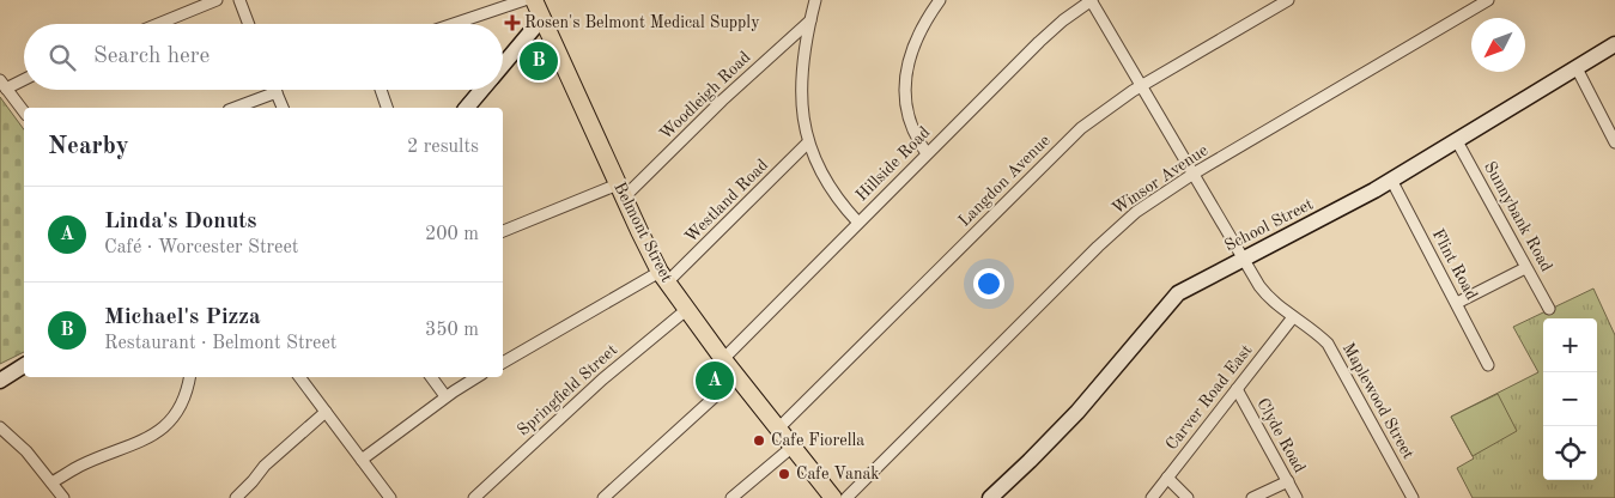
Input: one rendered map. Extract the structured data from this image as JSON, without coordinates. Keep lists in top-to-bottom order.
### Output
{
  "streets": {
    "main road": ["Belmont Street"],
    "street": [
      "Woodleigh Road",
      "Hillside Road",
      "Winsor Avenue",
      "Langdon Avenue",
      "Westland Road",
      "Sunnybank Road",
      "School Street",
      "Flint Road",
      "Springfield Street",
      "Carver Road East",
      "Maplewood Street",
      "Clyde Road"
    ]
  },
  "crossings": [
    ["Woodleigh Road", "Belmont Street"],
    ["Hillside Road", "Belmont Street"],
    ["Hillside Road", "Maplewood Street"],
    ["Winsor Avenue", "Maplewood Street"],
    ["Langdon Avenue", "Belmont Street"],
    ["Langdon Avenue", "Maplewood Street"],
    ["Westland Road", "Belmont Street"],
    ["Sunnybank Road", "School Street"],
    ["School Street", "Flint Road"],
    ["School Street", "Maplewood Street"],
    ["Belmont Street", "Springfield Street"],
    ["Carver Road East", "Maplewood Street"],
    ["Carver Road East", "Clyde Road"]
  ],
  "places": {
    "health": ["Rosen's Belmont Medical Supply"],
    "other": ["Cafe Fiorella", "Cafe Vanak"]
  },
  "north": "bottom left",
  "page": {
    "search": "Search here",
    "pins": ["B", "A"],
    "heading": ["Nearby", "2 results"],
    "list": [
      {
        "mark": "A",
        "name": "Linda's Donuts",
        "note": "Café · Worcester Street",
        "value": "200 m"
      },
      {
        "mark": "B",
        "name": "Michael's Pizza",
        "note": "Restaurant · Belmont Street",
        "value": "350 m"
      }
    ],
    "map_buttons": ["+", "−"]
  }
}
